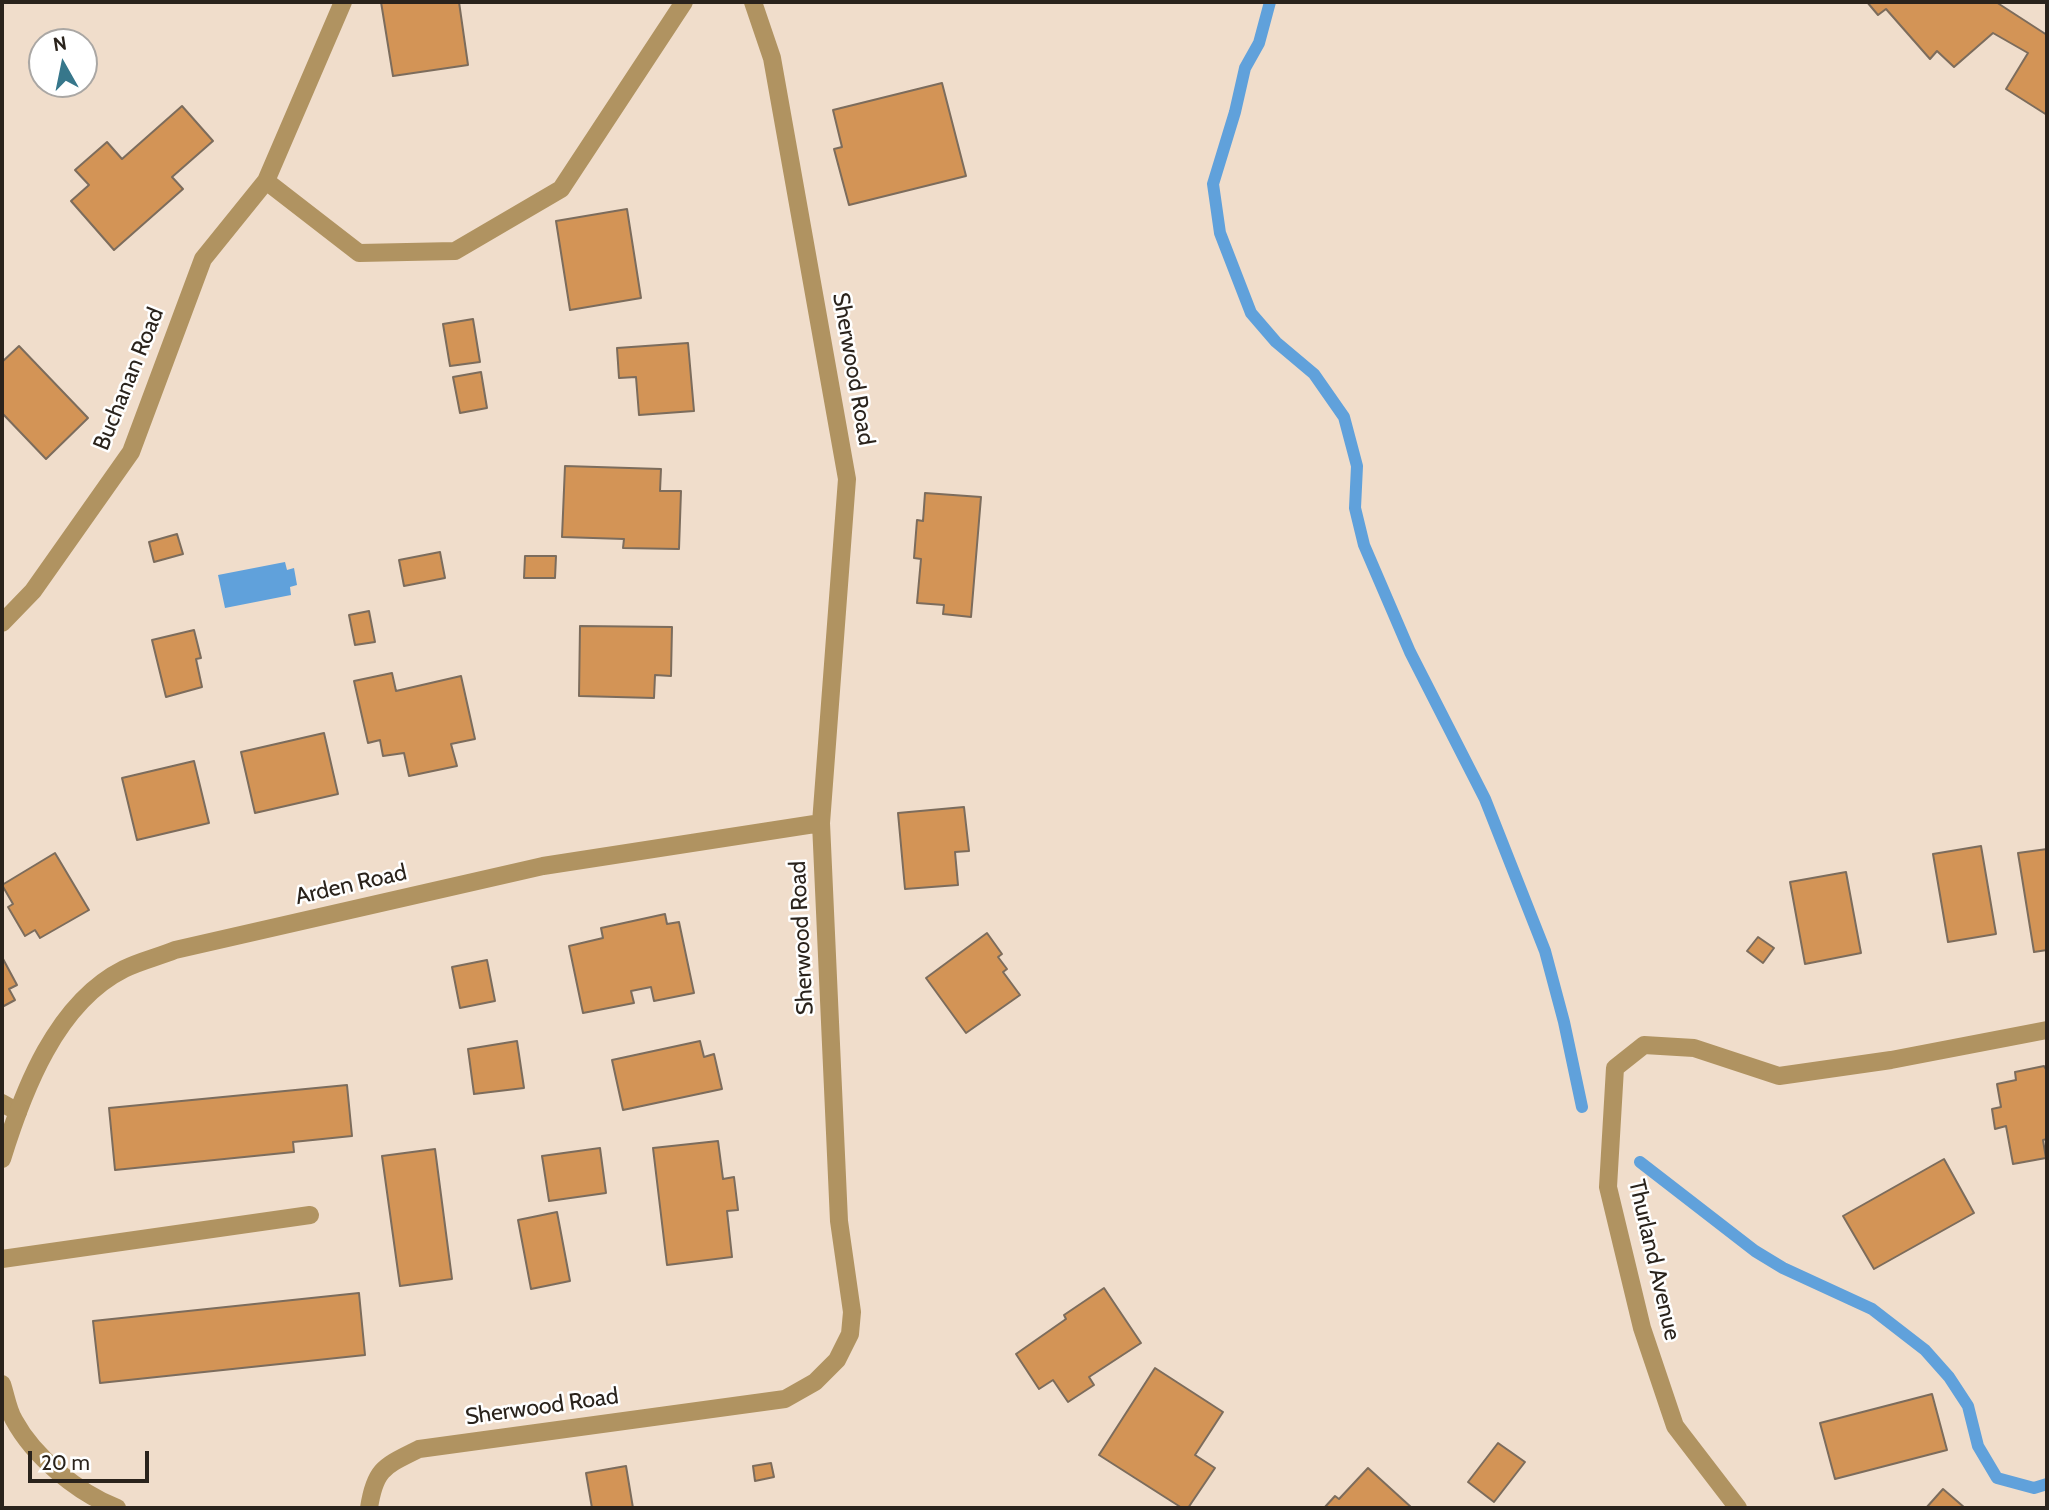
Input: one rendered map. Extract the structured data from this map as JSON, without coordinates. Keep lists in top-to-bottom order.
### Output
{
  "streets": {
    "street": [
      "Sherwood Road",
      "Buchanan Road",
      "Arden Road",
      "Thurland Avenue"
    ]
  },
  "crossings": [
    ["Sherwood Road", "Arden Road"]
  ],
  "scale_bar": "20 m",
  "north": "top"
}
